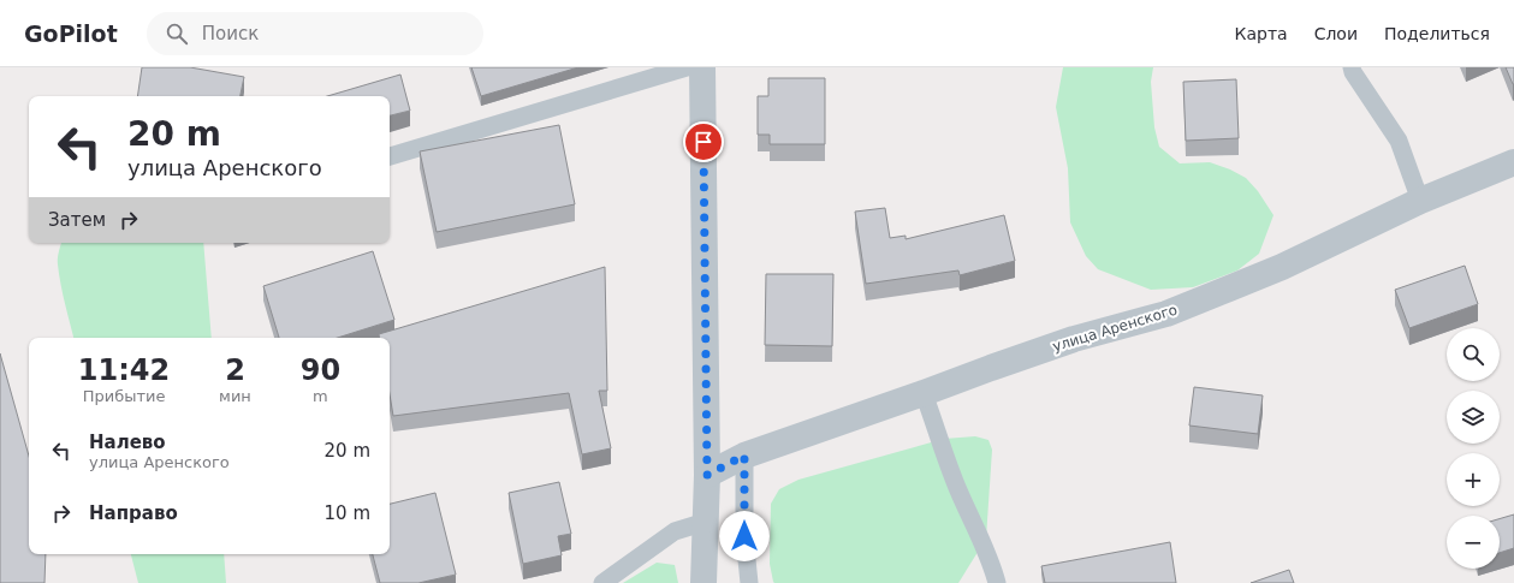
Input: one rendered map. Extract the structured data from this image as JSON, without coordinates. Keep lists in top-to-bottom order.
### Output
{
  "streets": {
    "street": ["улица Аренского"]
  },
  "page": {
    "header": "GoPilot",
    "search": "Поиск",
    "nav": ["Карта", "Слои", "Поделиться"],
    "turn": ["20 m", "улица Аренского"],
    "then": "Затем",
    "map_buttons": ["+", "−"],
    "eta": [
      "11:42",
      "Прибытие",
      "2",
      "мин",
      "90",
      "m"
    ],
    "list": [
      {
        "name": "Налево",
        "note": "улица Аренского",
        "value": "20 m"
      },
      {
        "name": "Направо",
        "value": "10 m"
      }
    ]
  }
}
